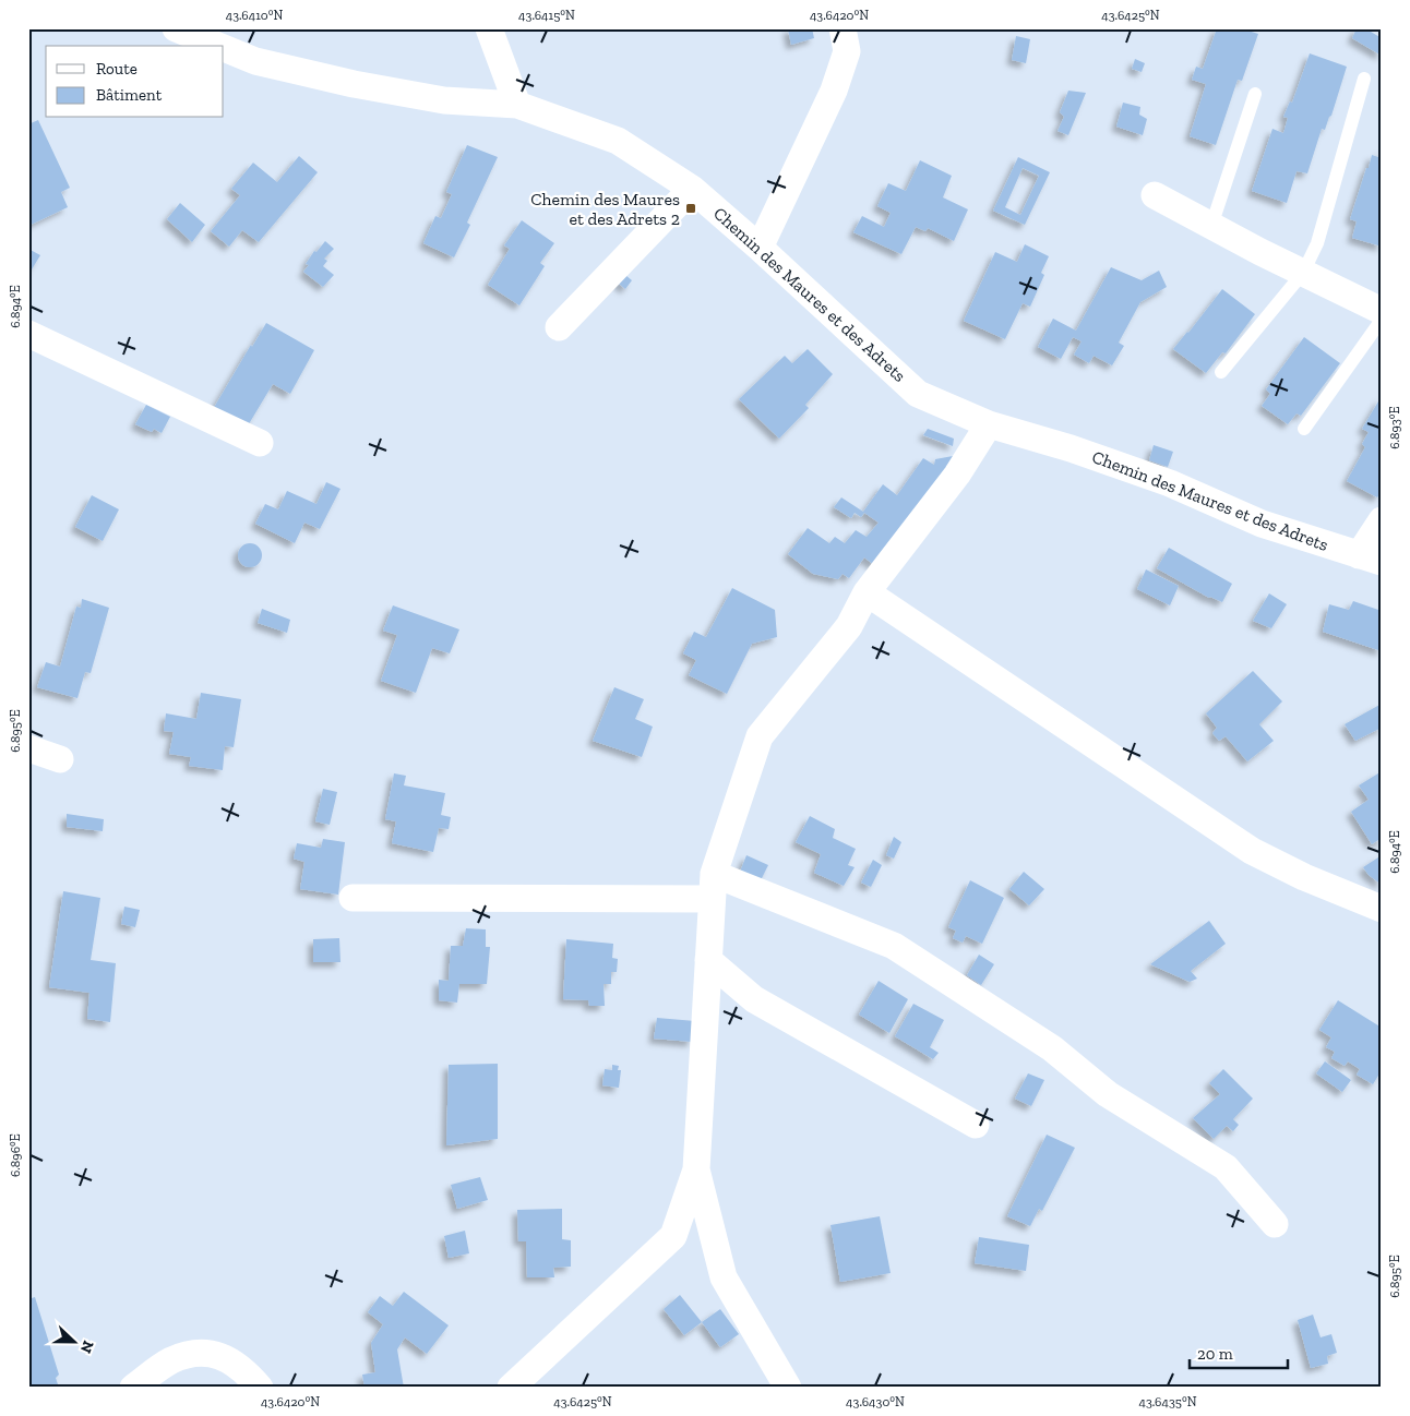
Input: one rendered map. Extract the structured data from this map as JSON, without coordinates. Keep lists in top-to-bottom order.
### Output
{
  "streets": {
    "street": ["Chemin des Maures et des Adrets"]
  },
  "places": {
    "transit": ["Chemin des Maures et des Adrets 2"]
  },
  "legend": ["Route", "Bâtiment"],
  "scale_bar": "20 m",
  "north": "right",
  "coordinates": [
    "43.6410°N",
    "43.6415°N",
    "43.6420°N",
    "43.6425°N",
    "6.894°E",
    "6.893°E",
    "6.895°E",
    "6.896°E",
    "43.6430°N",
    "43.6435°N"
  ]
}
